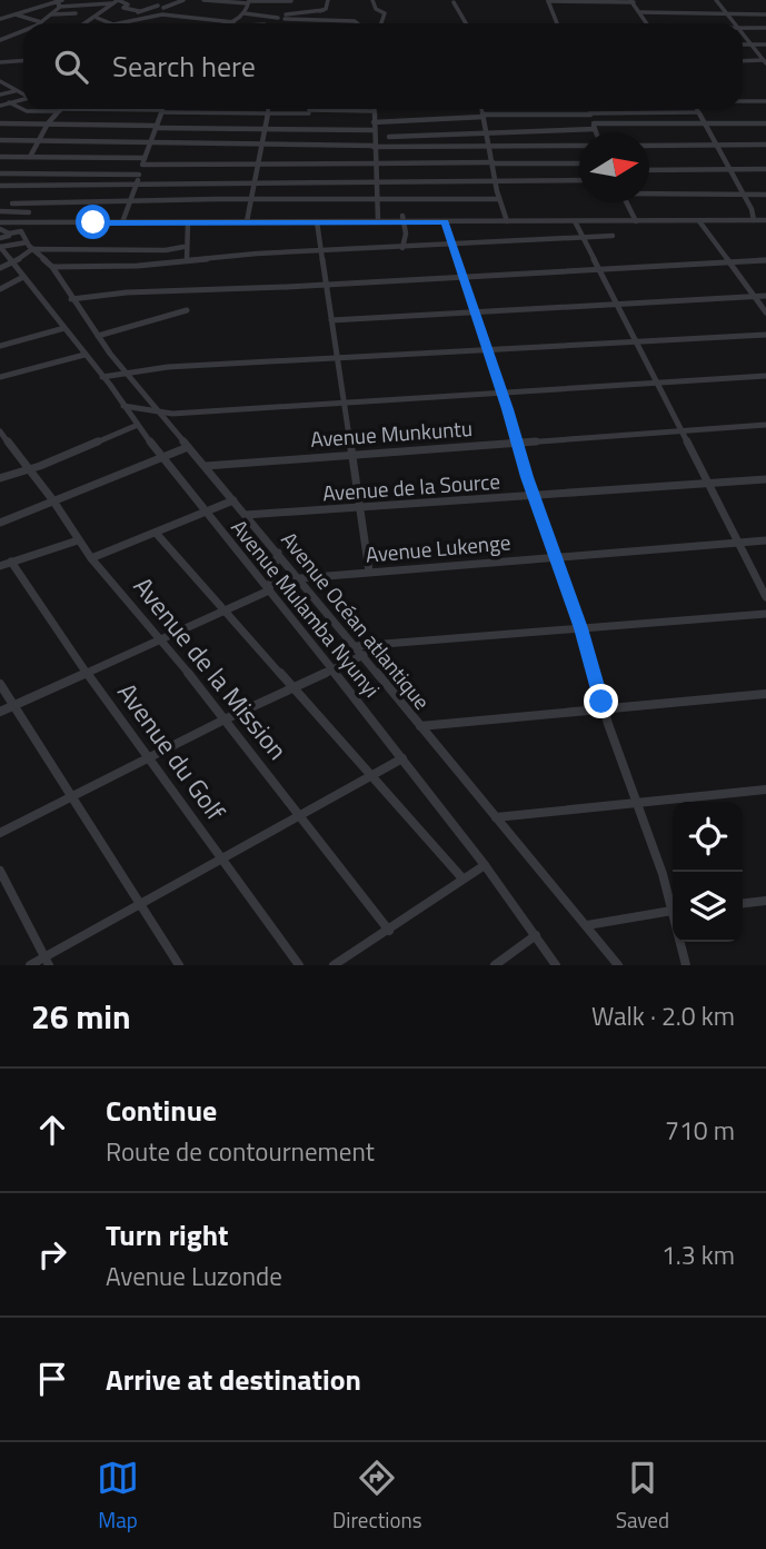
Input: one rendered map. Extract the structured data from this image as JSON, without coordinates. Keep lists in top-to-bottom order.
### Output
{
  "streets": {
    "street": [
      "Avenue Munkuntu",
      "Avenue de la Source",
      "Avenue Lukenge",
      "Avenue Mulamba Nyunyi",
      "Avenue Océan atlantique",
      "Avenue de la Mission",
      "Avenue du Golf"
    ]
  },
  "crossings": [
    ["Avenue Munkuntu", "Avenue Océan atlantique"],
    ["Avenue de la Source", "Avenue Océan atlantique"],
    ["Avenue Lukenge", "Avenue Océan atlantique"]
  ],
  "north": "right",
  "page": {
    "search": "Search here",
    "heading": ["26 min", "Walk · 2.0 km"],
    "list": [
      ["Continue", "Route de contournement", "710 m"],
      ["Turn right", "Avenue Luzonde", "1.3 km"],
      "Arrive at destination"
    ],
    "nav": ["Map", "Directions", "Saved"]
  }
}
